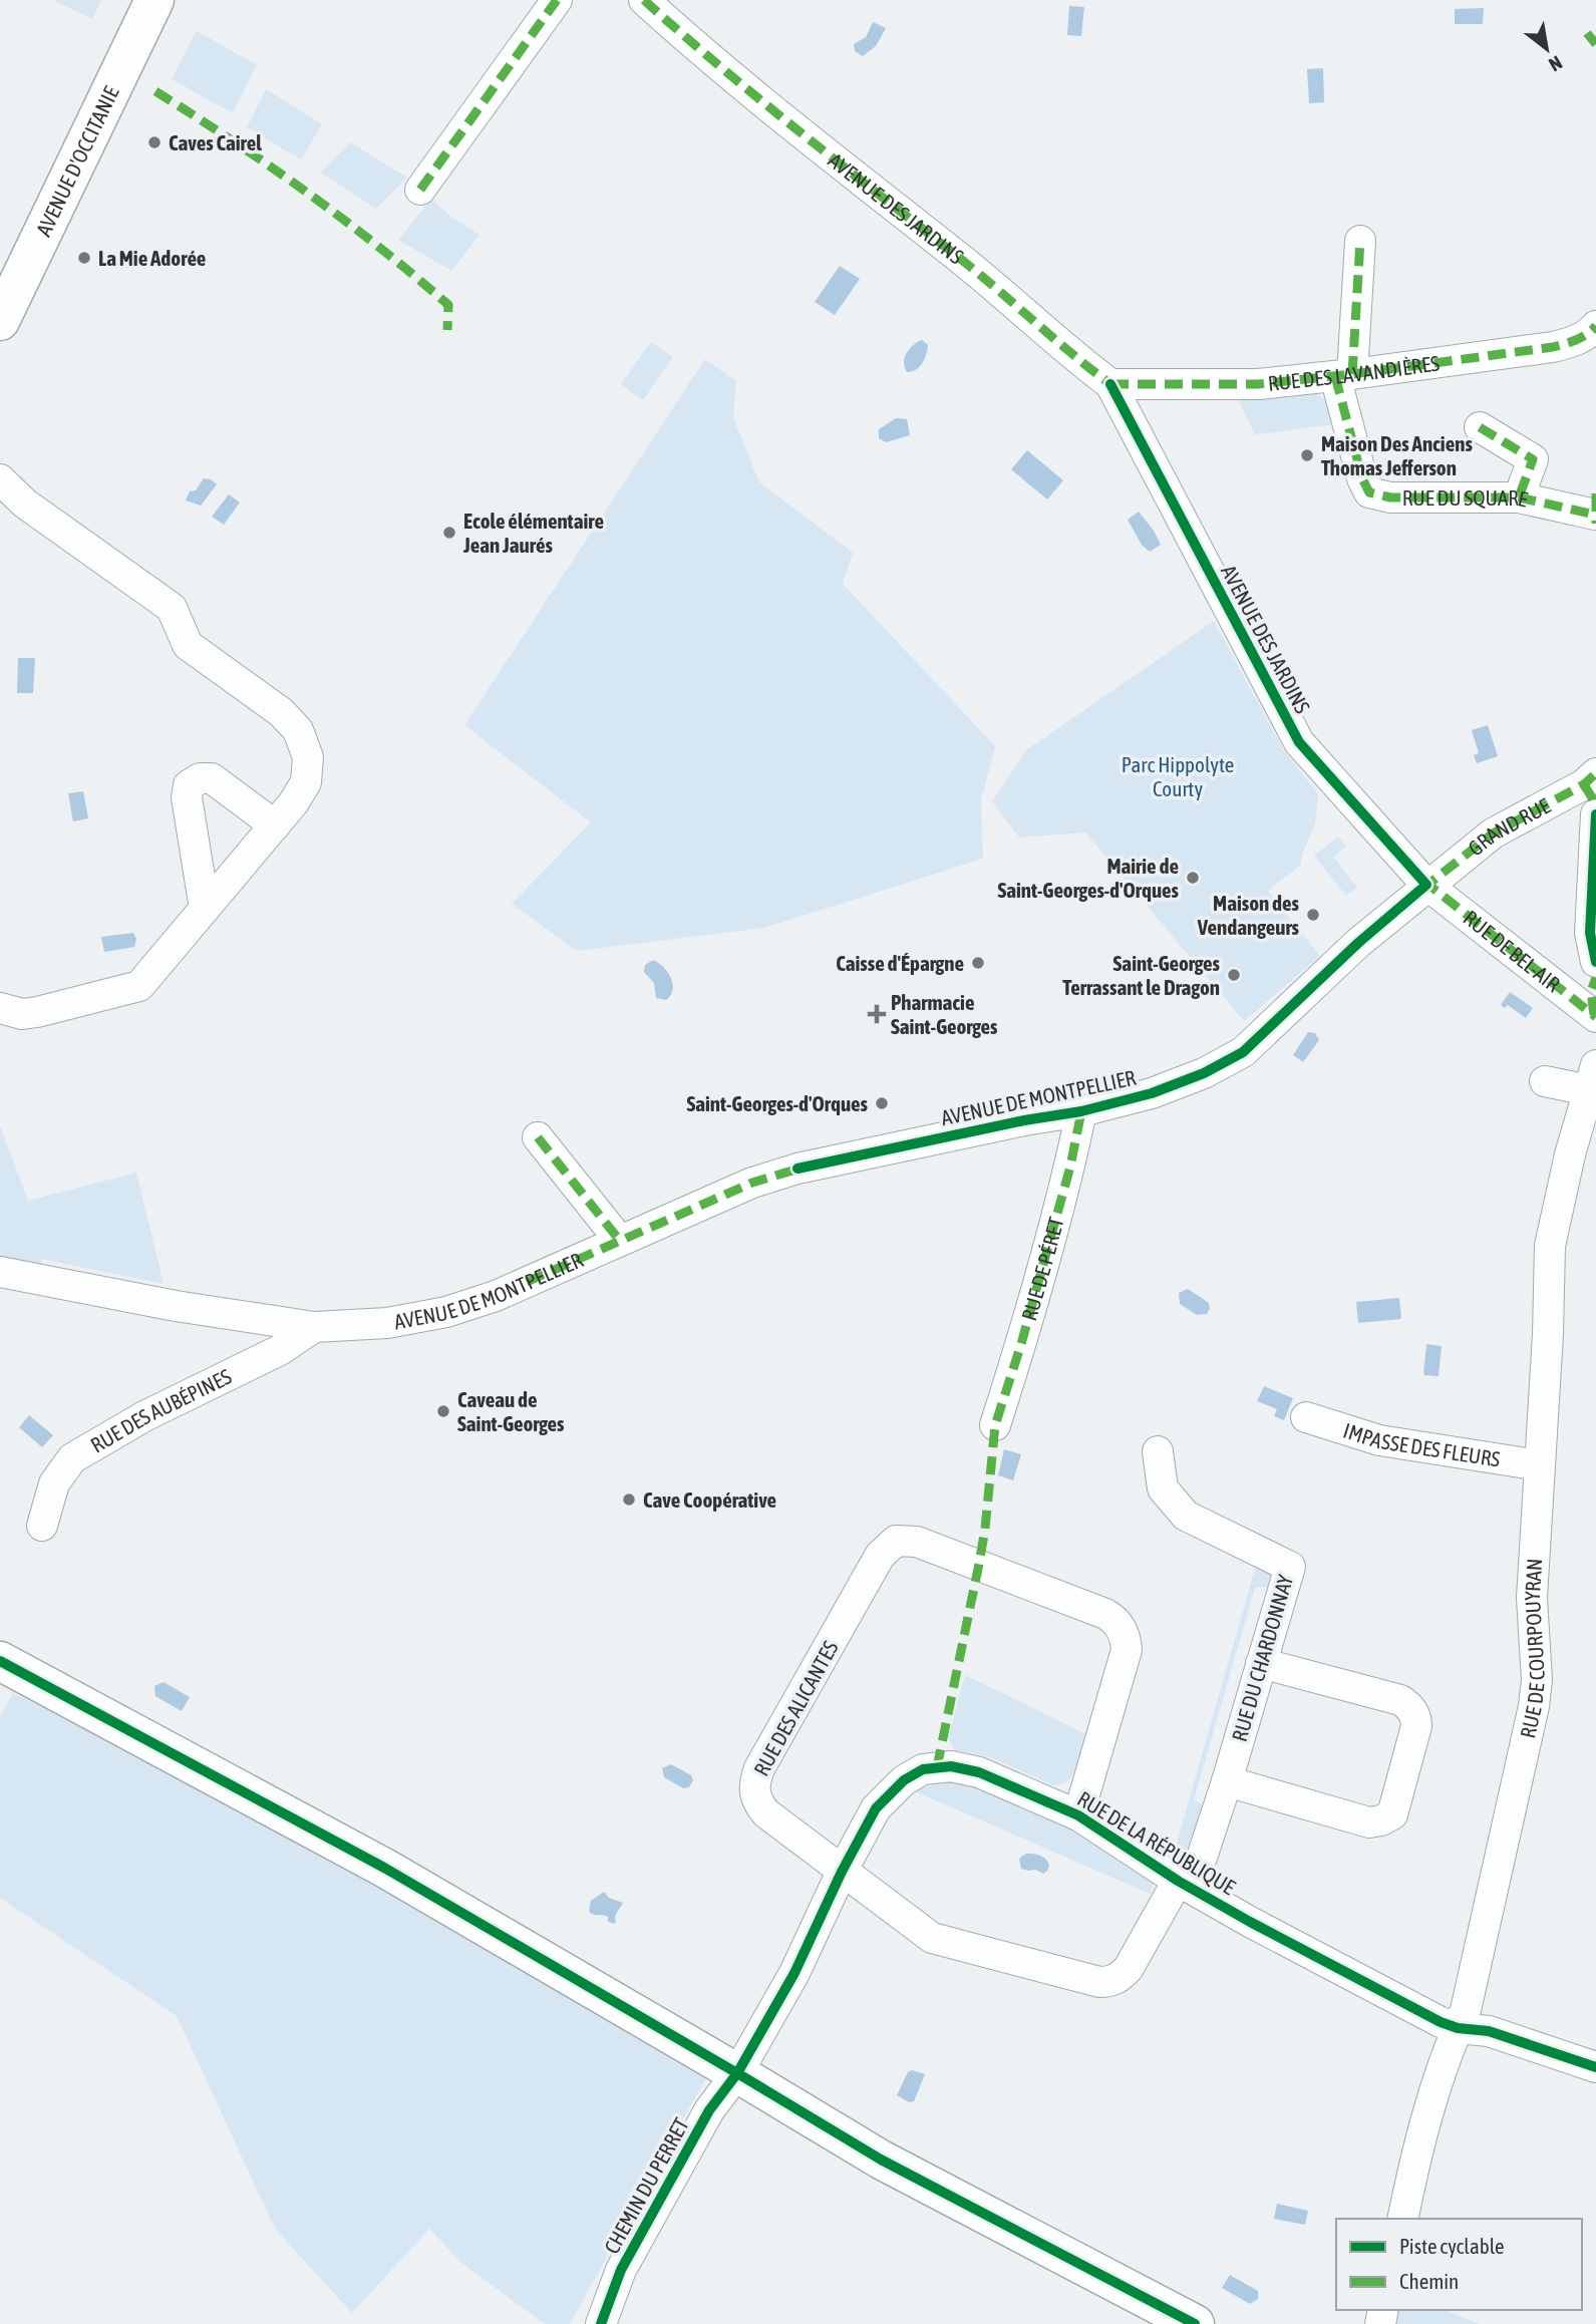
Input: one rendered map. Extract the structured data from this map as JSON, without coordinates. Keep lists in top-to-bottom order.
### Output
{
  "streets": {
    "street": [
      "AVENUE D'OCCITANIE",
      "AVENUE DES JARDINS",
      "RUE DES LAVANDIÈRES",
      "RUE DU SQUARE",
      "GRAND RUE",
      "RUE DE BEL-AIR",
      "AVENUE DE MONTPELLIER",
      "RUE DE PÉRET",
      "RUE DES AUBÉPINES",
      "IMPASSE DES FLEURS",
      "RUE DE COURPOUYRAN",
      "RUE DU CHARDONNAY",
      "RUE DES ALICANTES",
      "RUE DE LA RÉPUBLIQUE",
      "CHEMIN DU PERRET"
    ]
  },
  "crossings": [
    ["AVENUE DES JARDINS", "RUE DES LAVANDIÈRES"],
    ["AVENUE DES JARDINS", "GRAND RUE"],
    ["AVENUE DES JARDINS", "RUE DE BEL-AIR"],
    ["AVENUE DES JARDINS", "AVENUE DE MONTPELLIER"],
    ["RUE DES LAVANDIÈRES", "RUE DU SQUARE"],
    ["GRAND RUE", "RUE DE BEL-AIR"],
    ["GRAND RUE", "AVENUE DE MONTPELLIER"],
    ["RUE DE BEL-AIR", "AVENUE DE MONTPELLIER"],
    ["AVENUE DE MONTPELLIER", "RUE DE PÉRET"],
    ["AVENUE DE MONTPELLIER", "RUE DES AUBÉPINES"],
    ["IMPASSE DES FLEURS", "RUE DE COURPOUYRAN"],
    ["RUE DE COURPOUYRAN", "RUE DE LA RÉPUBLIQUE"],
    ["RUE DU CHARDONNAY", "RUE DES ALICANTES"],
    ["RUE DU CHARDONNAY", "RUE DE LA RÉPUBLIQUE"],
    ["RUE DES ALICANTES", "RUE DE LA RÉPUBLIQUE"],
    ["RUE DE LA RÉPUBLIQUE", "CHEMIN DU PERRET"]
  ],
  "parks": ["Parc Hippolyte Courty"],
  "places": {
    "other": [
      "Caves Cairel",
      "La Mie Adorée",
      "Maison Des Anciens Thomas Jefferson",
      "Ecole élémentaire Jean Jaurés",
      "Mairie de Saint-Georges-d'Orques",
      "Maison des Vendangeurs",
      "Caisse d'Épargne",
      "Saint-Georges Terrassant le Dragon",
      "Saint-Georges-d'Orques",
      "Caveau de Saint-Georges",
      "Cave Coopérative"
    ],
    "health": ["Pharmacie Saint-Georges"]
  },
  "legend": ["Piste cyclable", "Chemin"],
  "north": "bottom right"
}
